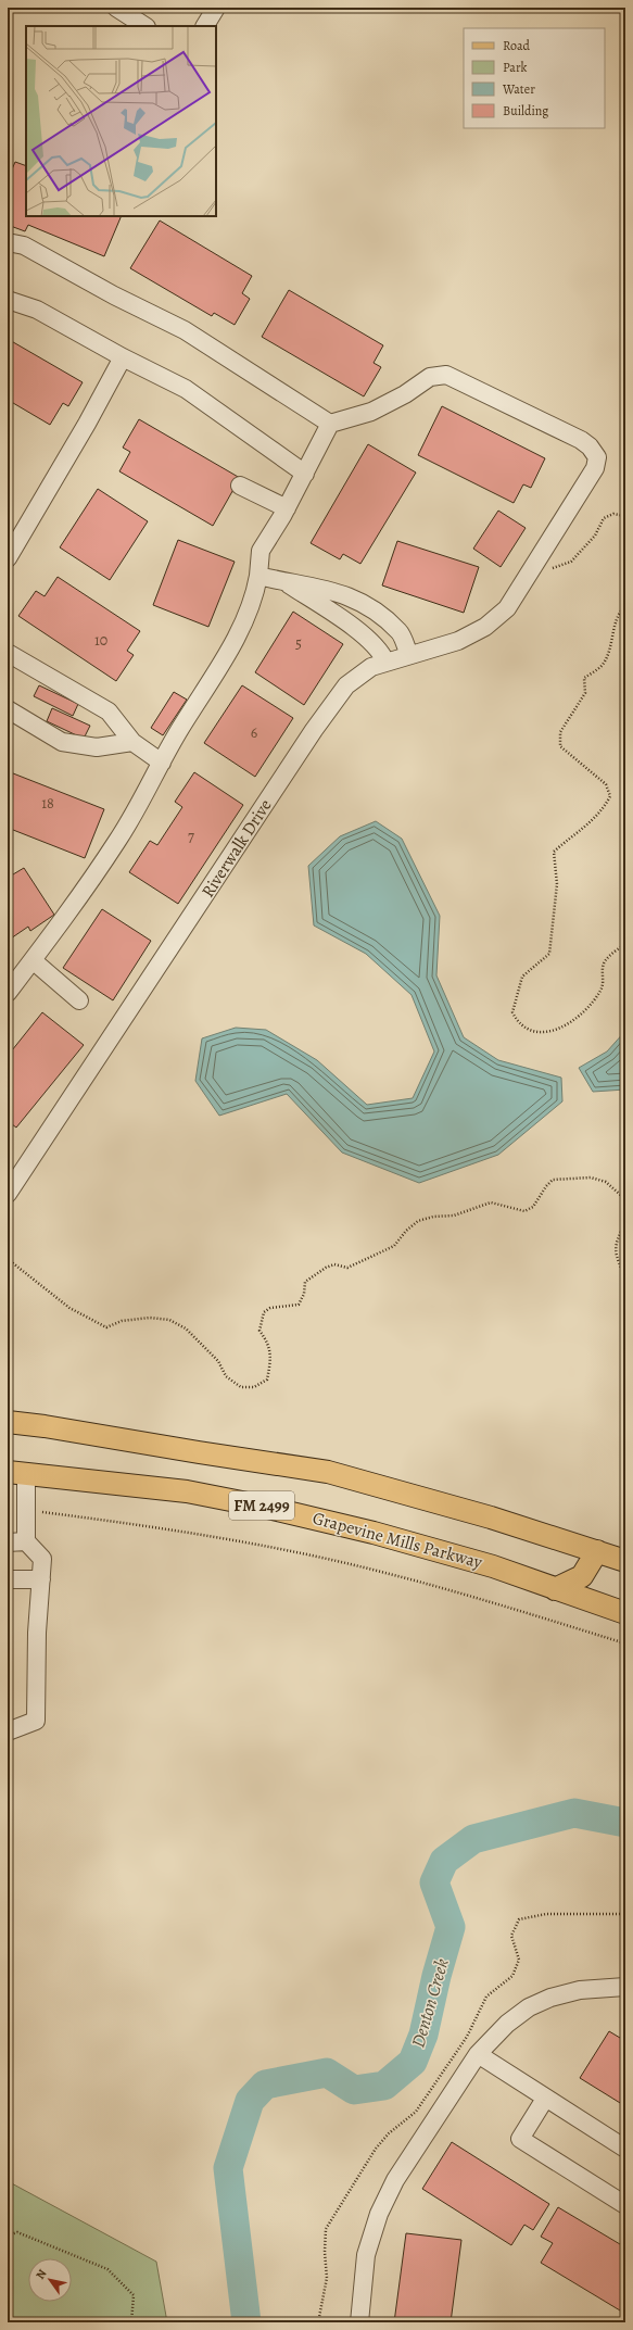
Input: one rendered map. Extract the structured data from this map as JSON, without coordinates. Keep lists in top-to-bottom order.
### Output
{
  "streets": {
    "main road": ["FM 2499", "Grapevine Mills Parkway"],
    "lane": ["Riverwalk Drive"]
  },
  "water": ["Denton Creek"],
  "house_numbers": [
    "10",
    "5",
    "6",
    "18",
    "7"
  ],
  "legend": [
    "Road",
    "Park",
    "Water",
    "Building"
  ],
  "north": "top left"
}
